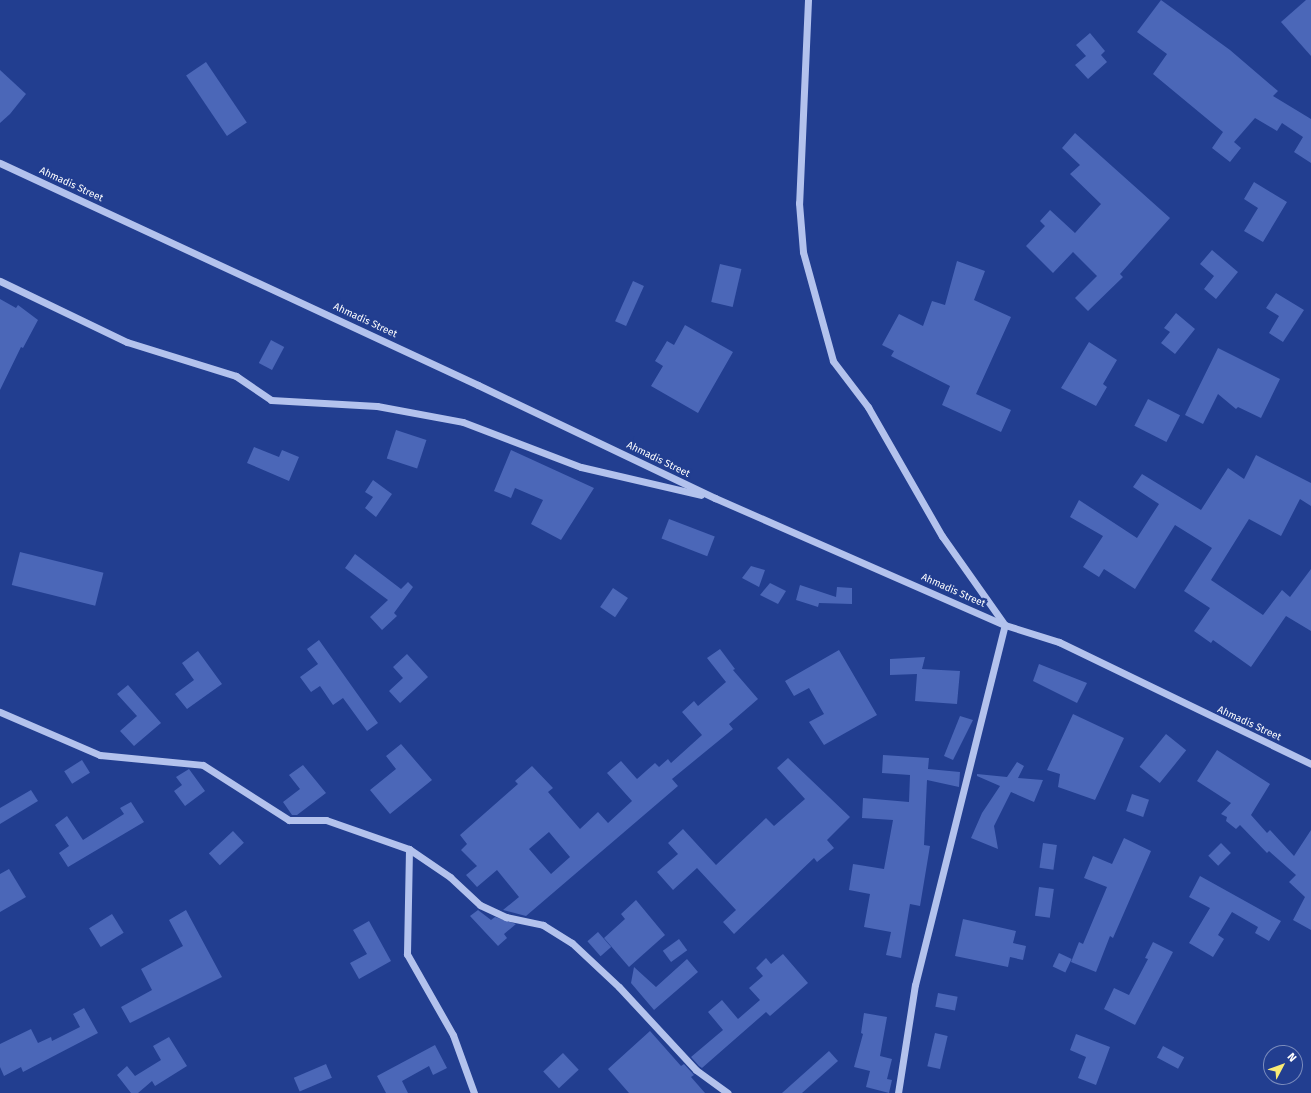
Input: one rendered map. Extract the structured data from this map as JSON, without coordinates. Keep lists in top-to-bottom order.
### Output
{
  "streets": {
    "street": ["Ahmadis Street"]
  },
  "north": "top right"
}
